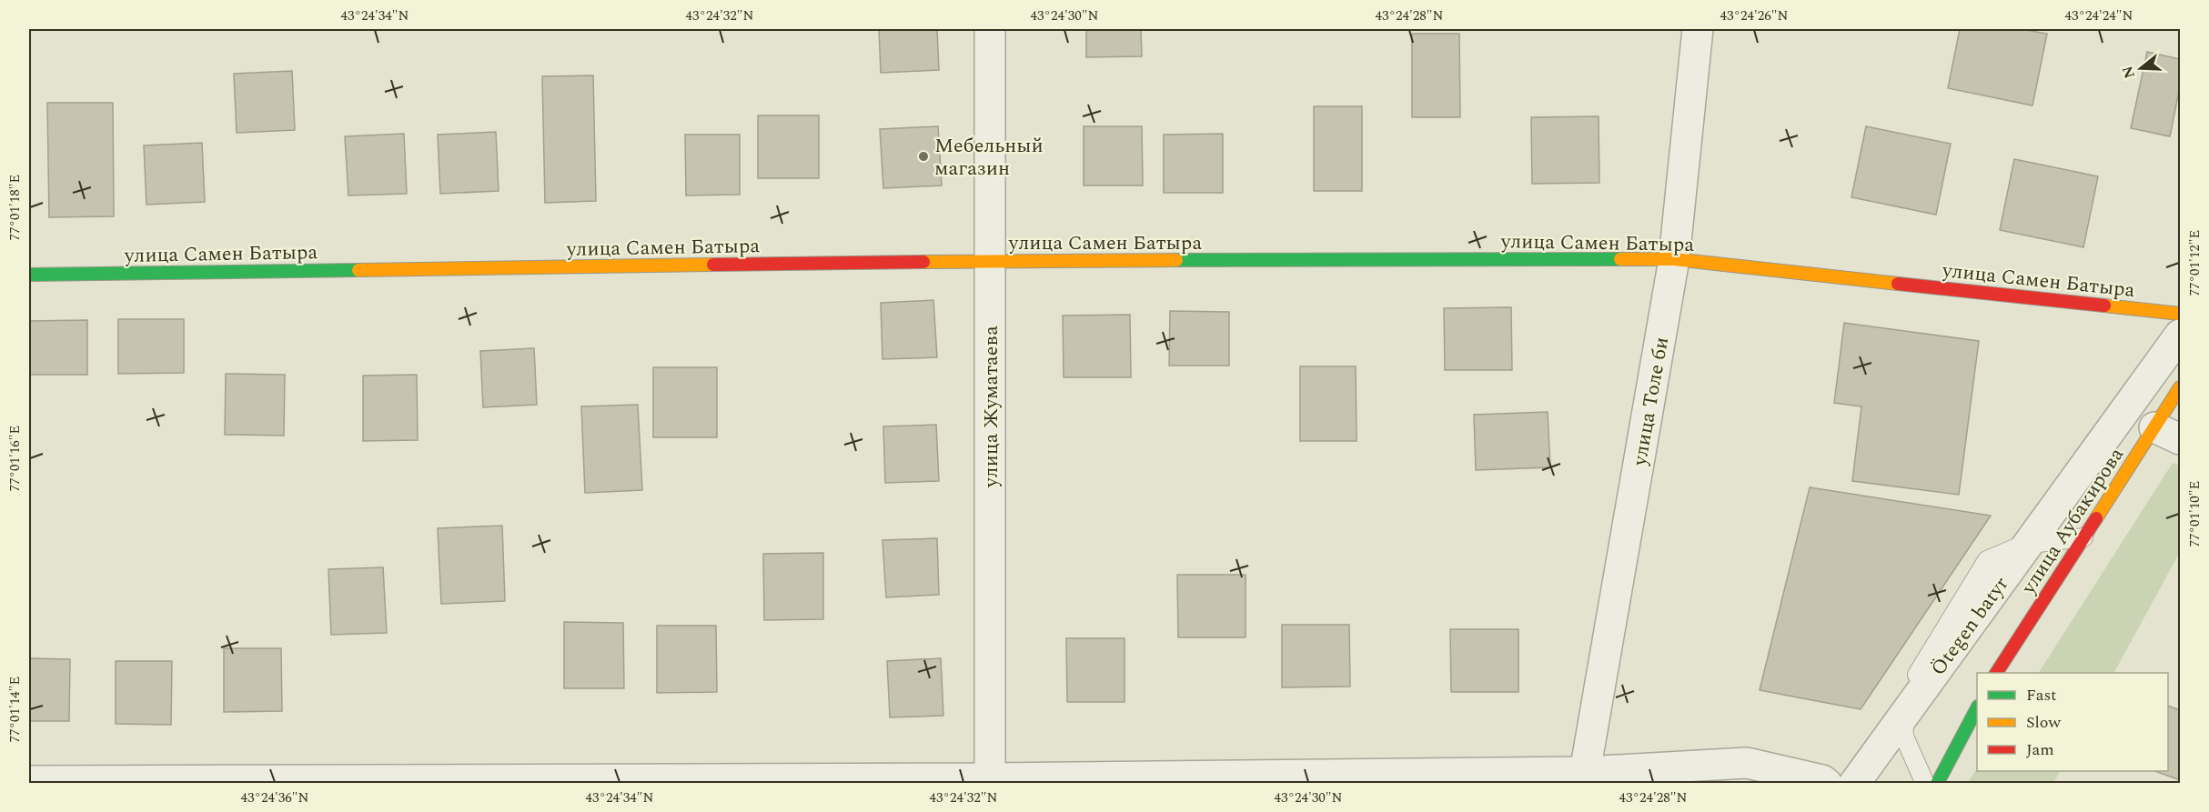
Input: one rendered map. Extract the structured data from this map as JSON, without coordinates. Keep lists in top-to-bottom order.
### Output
{
  "streets": {
    "street": [
      "улица Самен Батыра",
      "улица Толе би",
      "улица Жуматаева",
      "улица Аубакирова",
      "Ötegen batyr"
    ]
  },
  "crossings": [
    ["улица Самен Батыра", "улица Толе би"],
    ["улица Самен Батыра", "улица Жуматаева"]
  ],
  "places": ["Мебельный магазин"],
  "legend": ["Fast", "Slow", "Jam"],
  "north": "left",
  "coordinates": [
    "43°24'34\"N",
    "43°24'32\"N",
    "43°24'30\"N",
    "43°24'28\"N",
    "43°24'26\"N",
    "43°24'24\"N",
    "77°01'18\"E",
    "77°01'12\"E",
    "77°01'16\"E",
    "77°01'10\"E",
    "77°01'14\"E",
    "43°24'36\"N"
  ]
}
